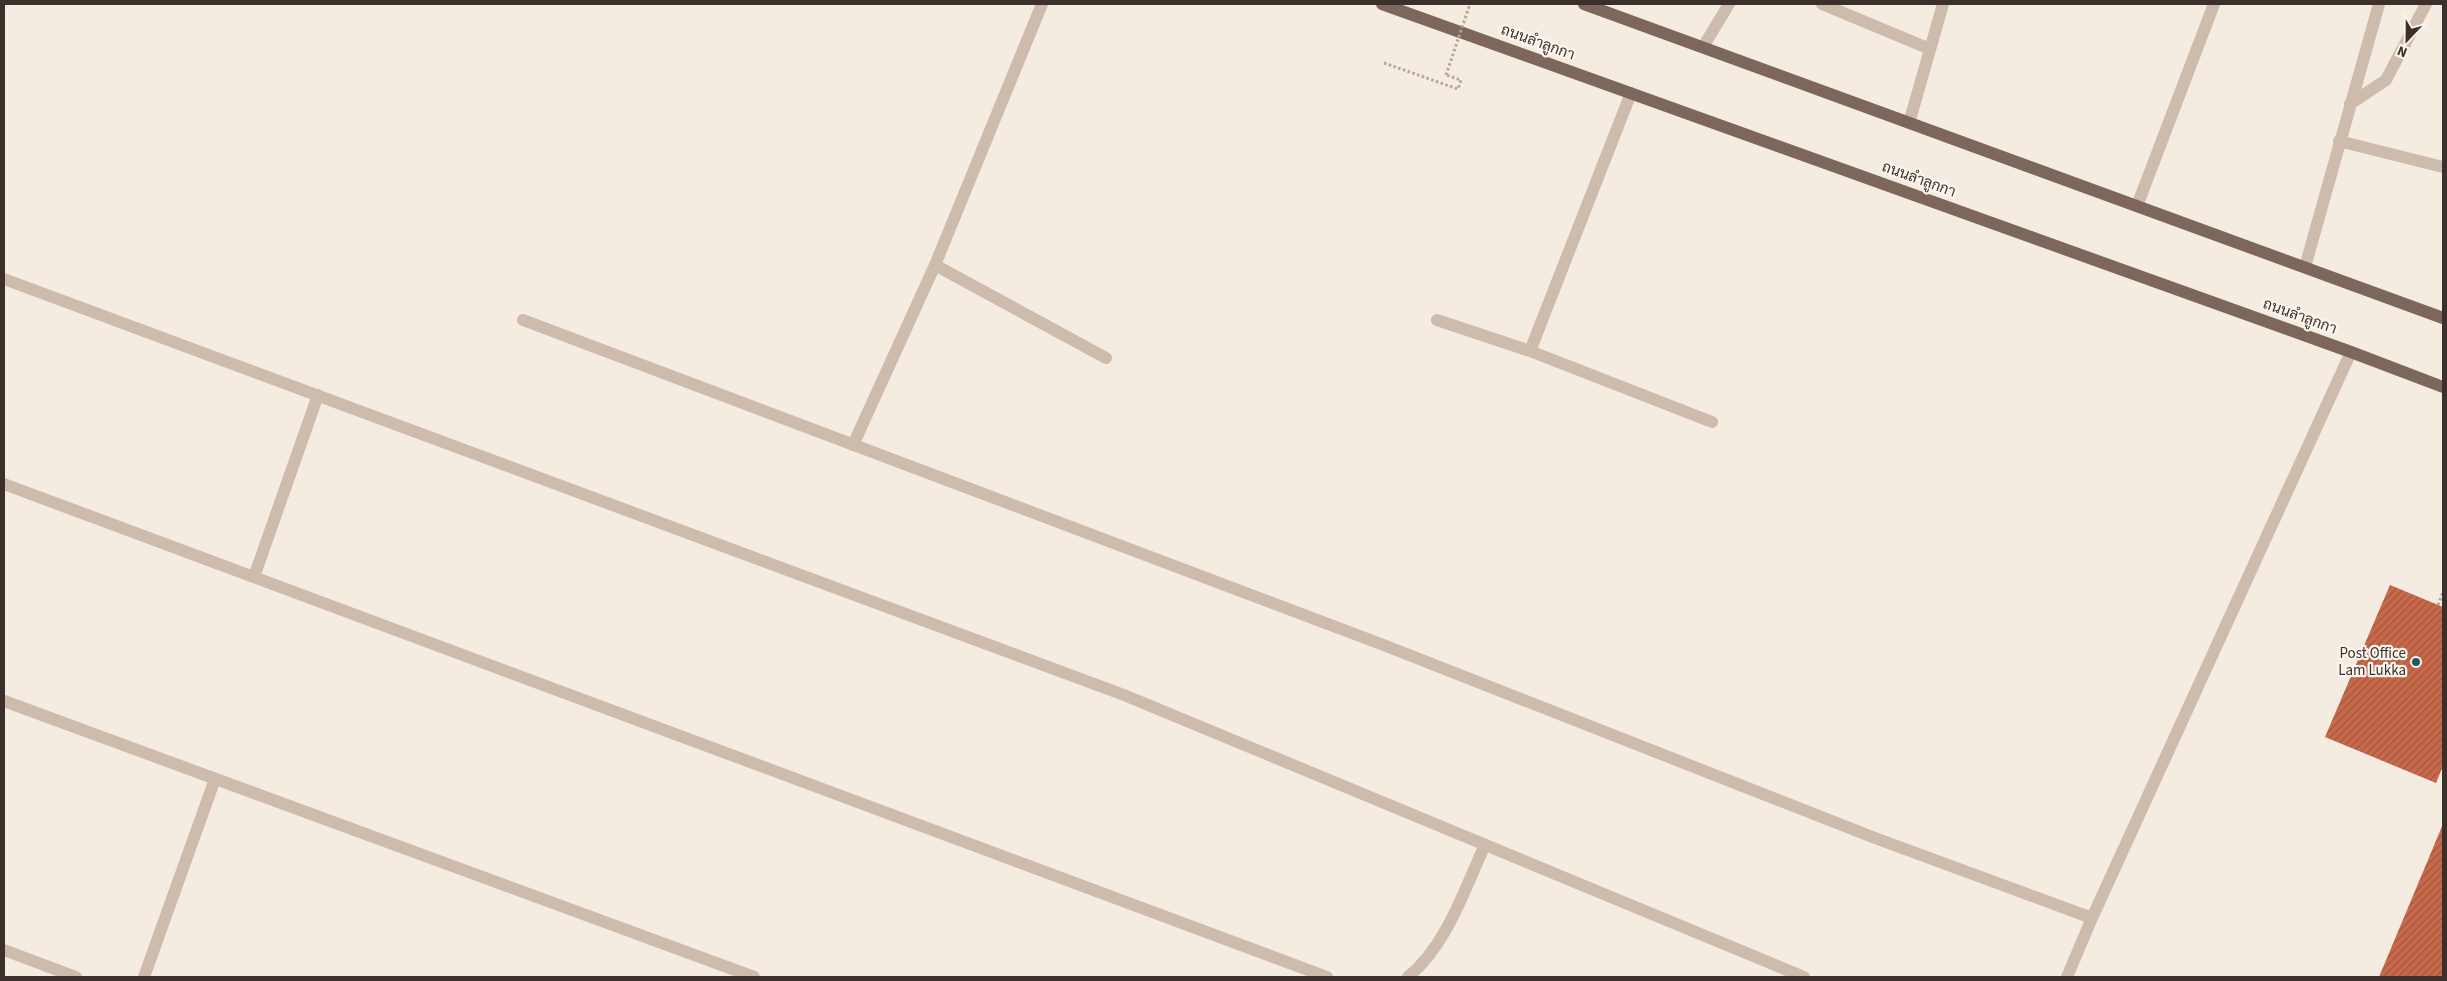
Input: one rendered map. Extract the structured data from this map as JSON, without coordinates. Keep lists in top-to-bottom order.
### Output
{
  "streets": {
    "main road": ["ถนนลำลูกกา"]
  },
  "places": ["Post Office Lam Lukka"],
  "north": "bottom"
}
